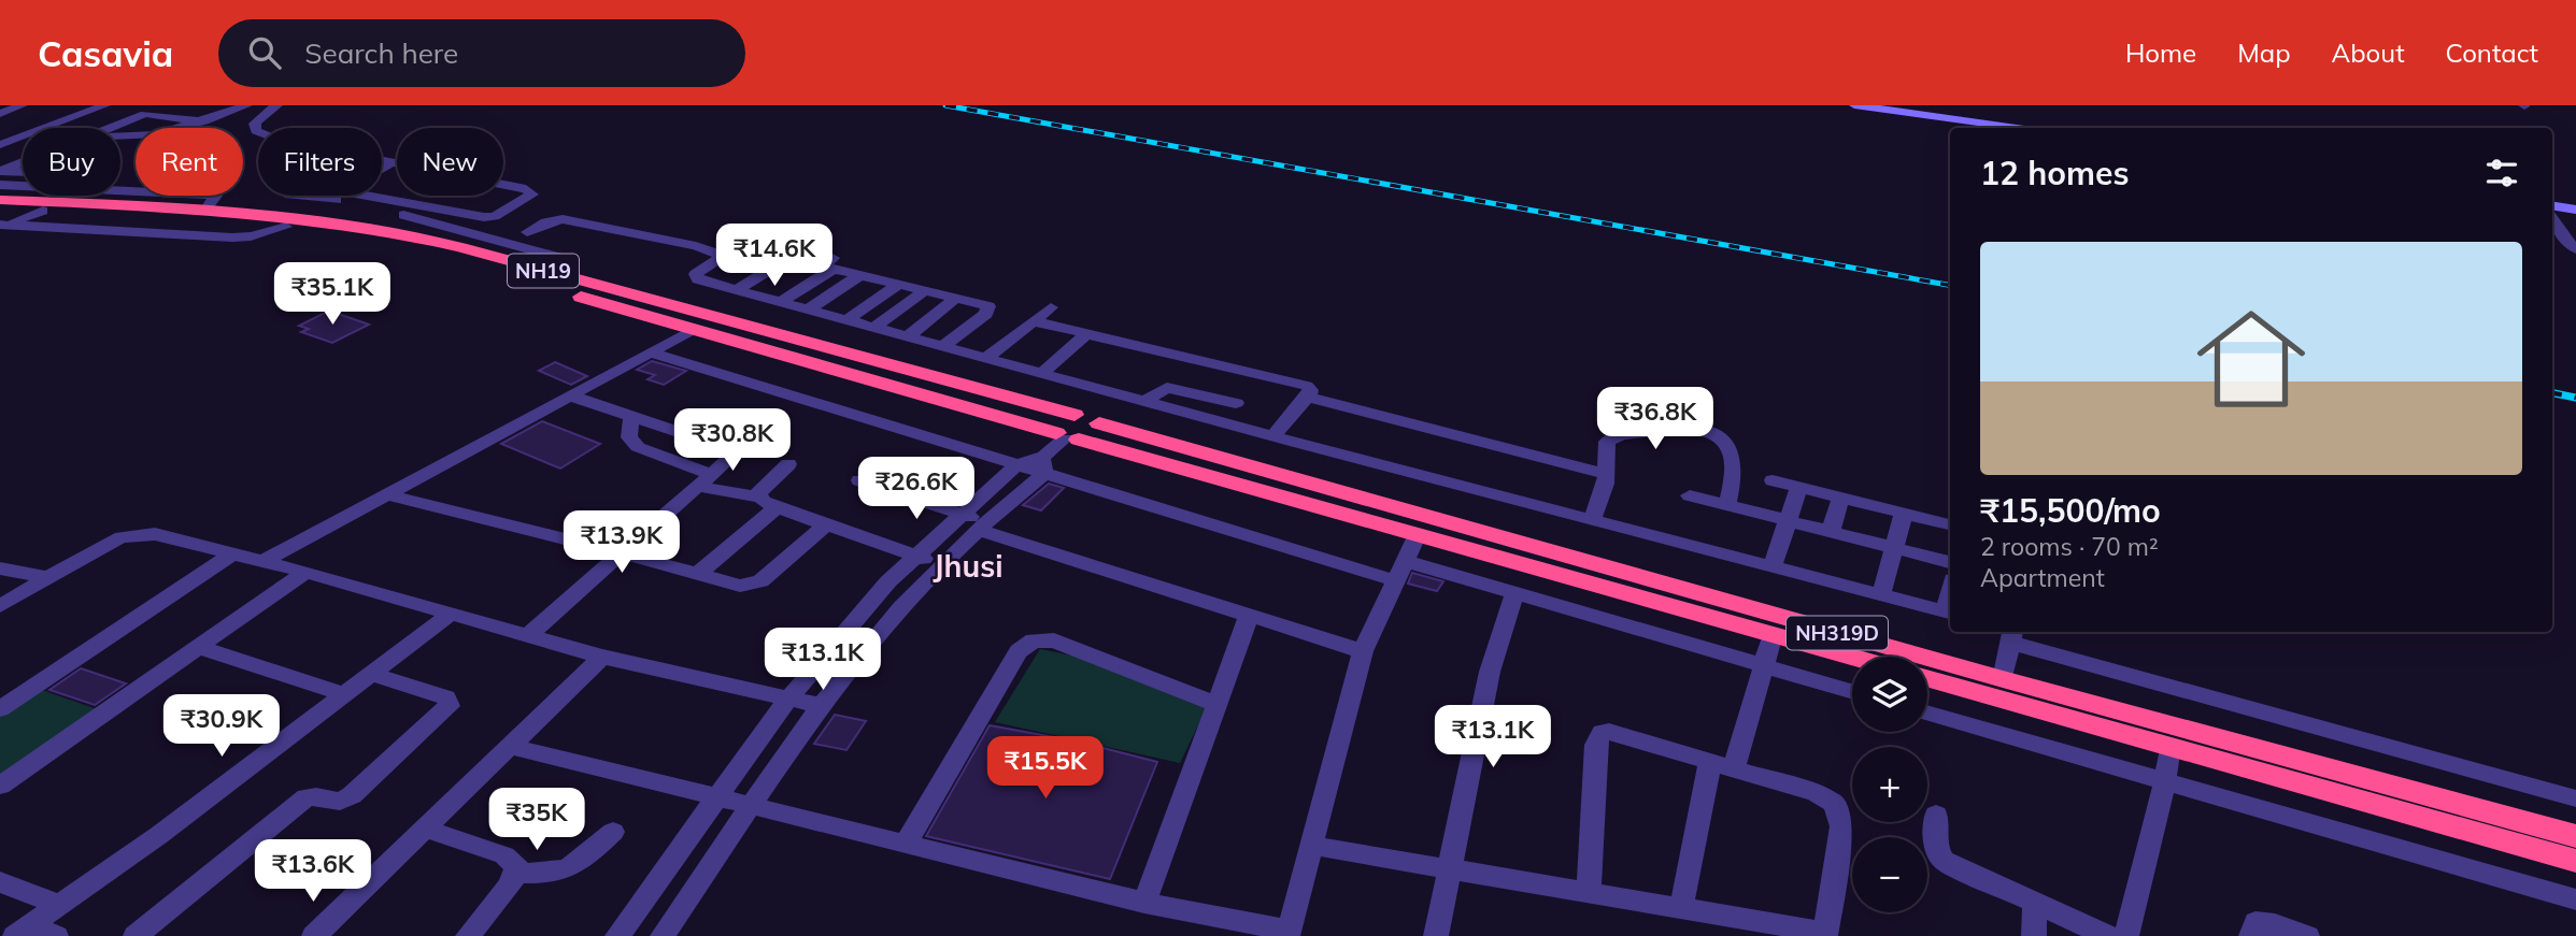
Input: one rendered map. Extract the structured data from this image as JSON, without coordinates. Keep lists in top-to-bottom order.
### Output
{
  "streets": {
    "highway": ["NH19", "NH319D"]
  },
  "crossings": [
    ["NH19", "NH319D"]
  ],
  "districts": ["Jhusi"],
  "page": {
    "header": "Casavia",
    "search": "Search here",
    "nav": [
      "Home",
      "Map",
      "About",
      "Contact"
    ],
    "chip": [
      "Buy",
      "Rent",
      "Filters",
      "New"
    ],
    "heading": "12 homes",
    "list": [
      {
        "name": "₹15,500/mo",
        "note": "2 rooms · 70 m² · Apartment"
      }
    ],
    "price": [
      "₹14.6K",
      "₹35.1K",
      "₹36.8K",
      "₹30.8K",
      "₹26.6K",
      "₹13.9K",
      "₹13.1K",
      "₹30.9K",
      "₹13.1K",
      "₹15.5K",
      "₹35K",
      "₹13.6K"
    ],
    "map_buttons": ["+", "−"]
  }
}
